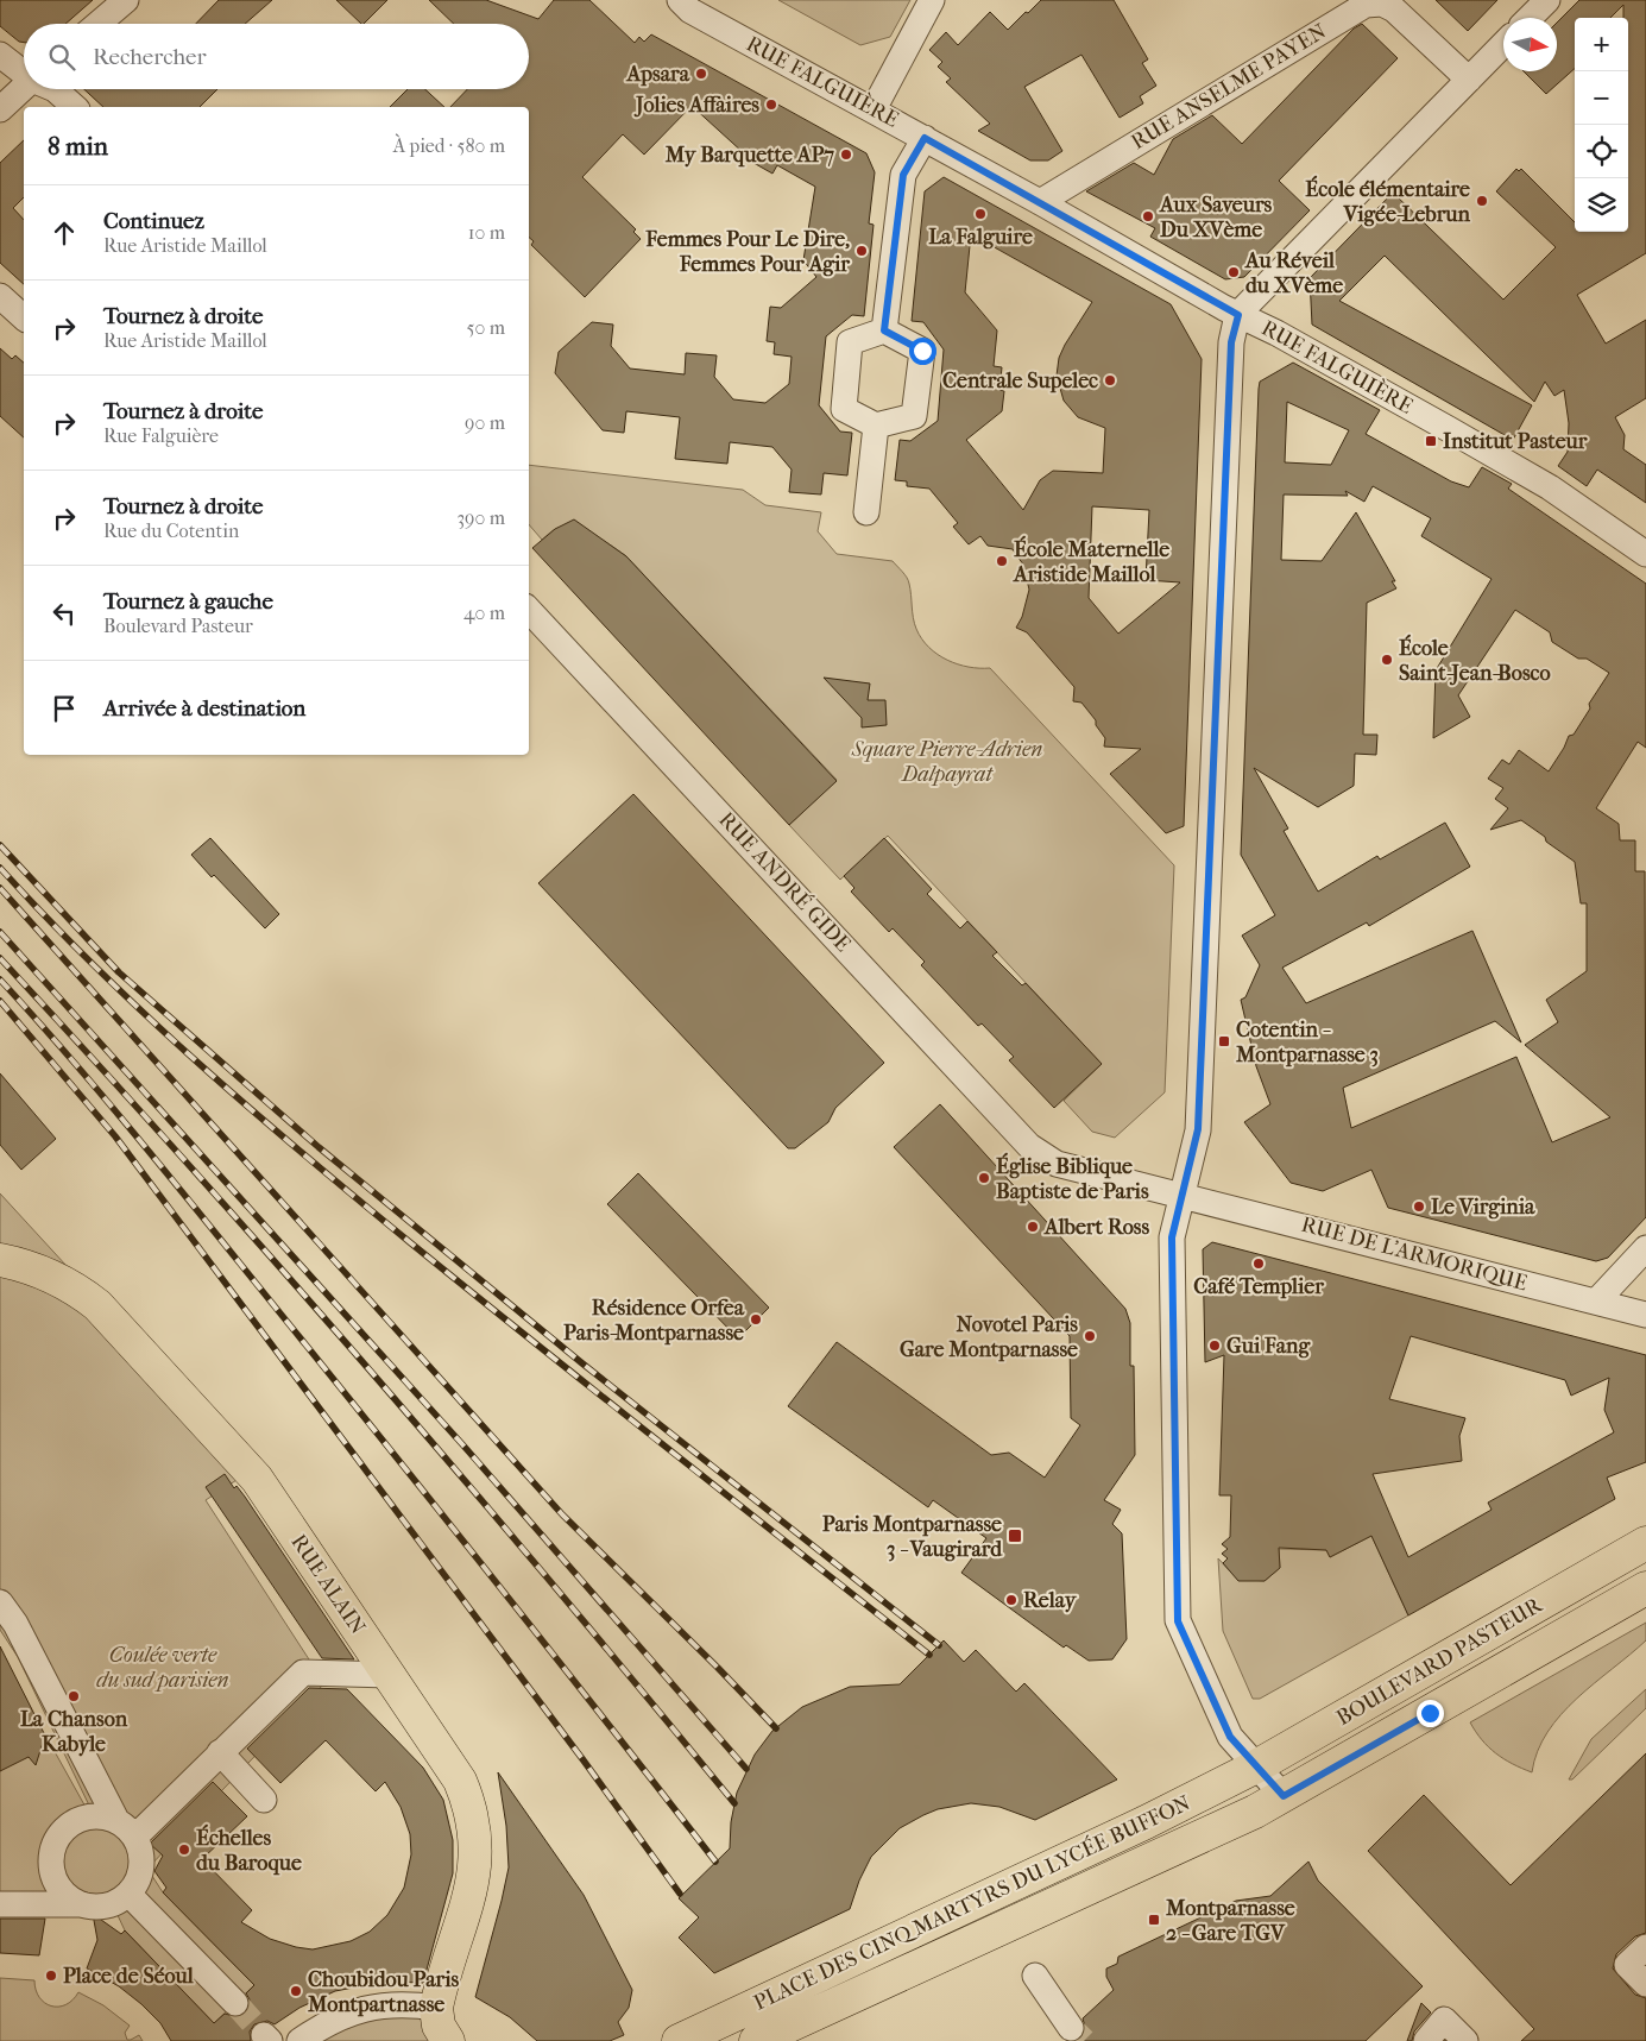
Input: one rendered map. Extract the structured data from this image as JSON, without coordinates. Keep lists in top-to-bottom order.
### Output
{
  "streets": {
    "main road": ["RUE ALAIN", "BOULEVARD PASTEUR", "PLACE DES CINQ MARTYRS DU LYCÉE BUFFON"],
    "street": [
      "RUE FALGUIÈRE",
      "RUE ANSELME PAYEN",
      "RUE ANDRÉ GIDE",
      "RUE DE L'ARMORIQUE"
    ]
  },
  "crossings": [
    ["RUE FALGUIÈRE", "RUE ANSELME PAYEN"],
    ["RUE ANDRÉ GIDE", "RUE DE L'ARMORIQUE"],
    ["BOULEVARD PASTEUR", "PLACE DES CINQ MARTYRS DU LYCÉE BUFFON"]
  ],
  "parks": ["Square Pierre-Adrien Dalpayrat", "Coulée verte du sud parisien"],
  "places": {
    "other": [
      "Apsara",
      "Jolies Affaires",
      "My Barquette AP7",
      "École élémentaire Vigée-Lebrun",
      "La Falguire",
      "Aux Saveurs Du XVème",
      "Femmes Pour Le Dire, Femmes Pour Agir",
      "Au Réveil du XVème",
      "Centrale Supelec",
      "École Maternelle Aristide Maillol",
      "École Saint-Jean-Bosco",
      "Église Biblique Baptiste de Paris",
      "Le Virginia",
      "Albert Ross",
      "Café Templier",
      "Résidence Orfea Paris-Montparnasse",
      "Novotel Paris Gare Montparnasse",
      "Gui Fang",
      "Relay",
      "La Chanson Kabyle",
      "Échelles du Baroque",
      "Place de Séoul",
      "Choubidou Paris Montpartnasse"
    ],
    "transit": [
      "Institut Pasteur",
      "Cotentin - Montparnasse 3",
      "Paris Montparnasse 3 - Vaugirard",
      "Montparnasse 2 - Gare TGV"
    ]
  },
  "north": "right",
  "page": {
    "map_buttons": ["+", "−"],
    "search": "Rechercher",
    "heading": ["8 min", "À pied · 580 m"],
    "list": [
      ["Continuez", "Rue Aristide Maillol", "10 m"],
      ["Tournez à droite", "Rue Aristide Maillol", "50 m"],
      ["Tournez à droite", "Rue Falguière", "90 m"],
      ["Tournez à droite", "Rue du Cotentin", "390 m"],
      ["Tournez à gauche", "Boulevard Pasteur", "40 m"],
      "Arrivée à destination"
    ]
  }
}
